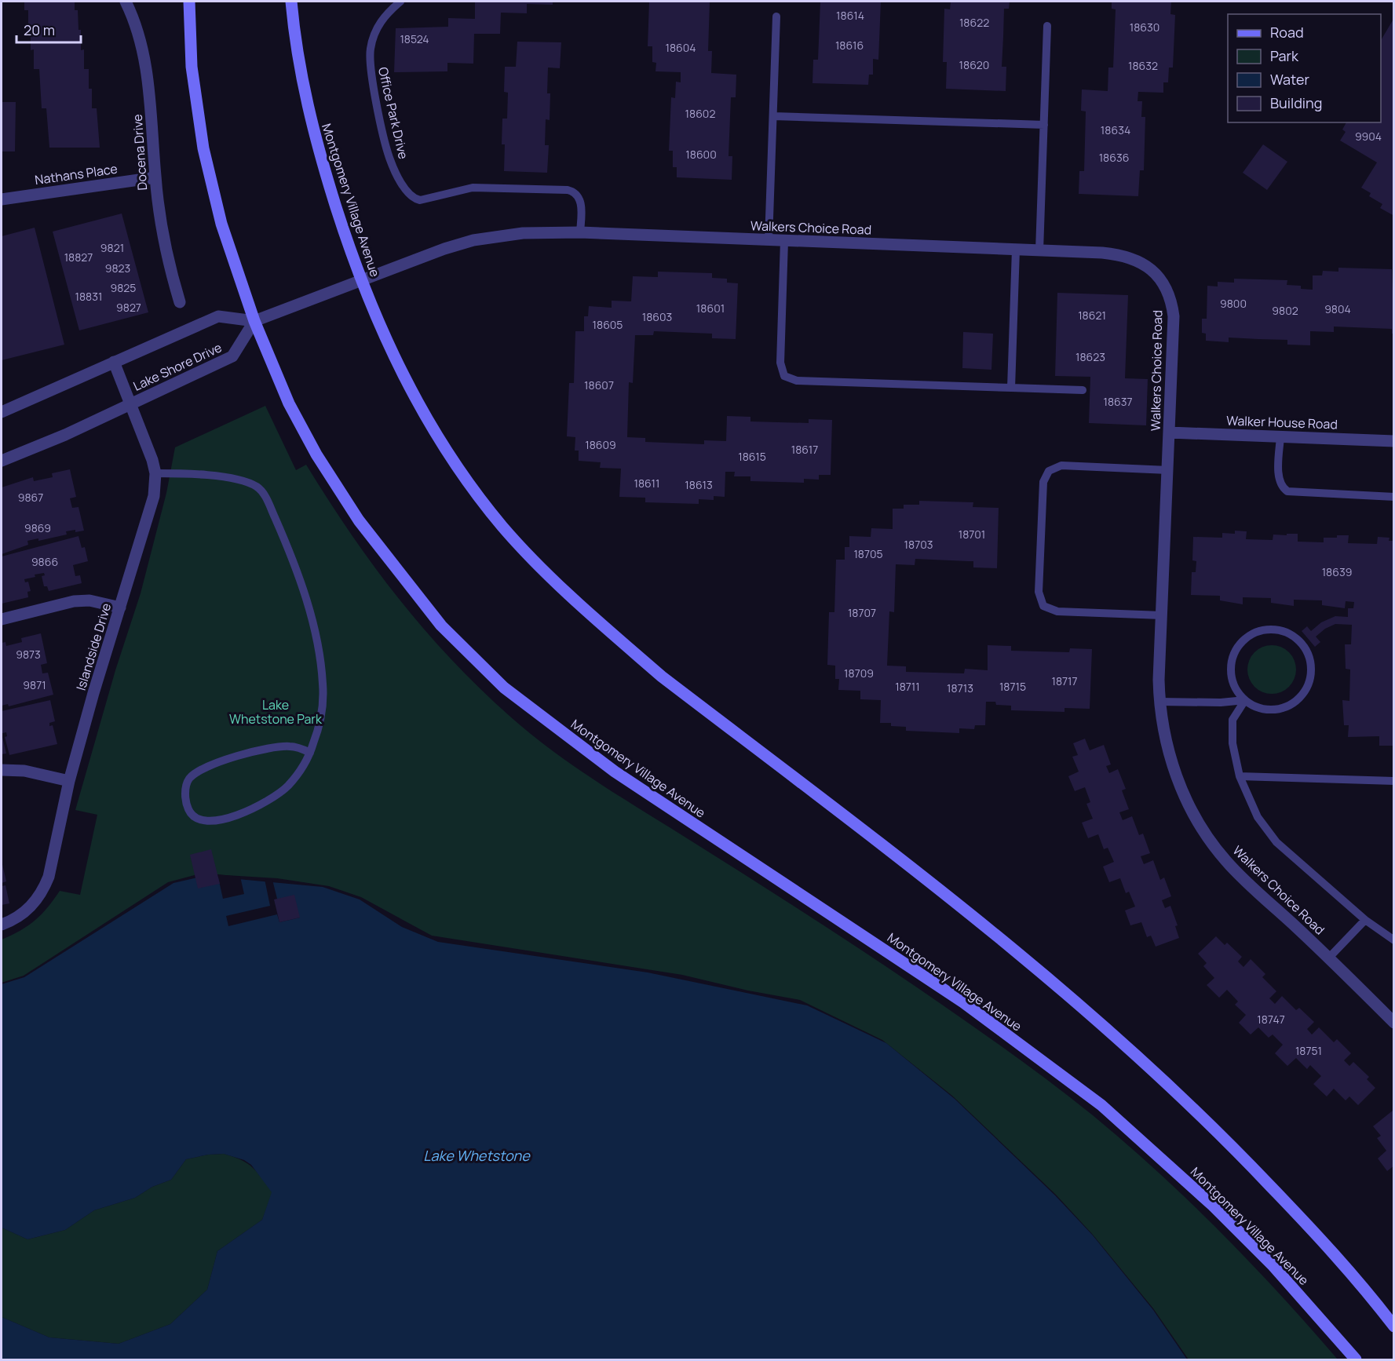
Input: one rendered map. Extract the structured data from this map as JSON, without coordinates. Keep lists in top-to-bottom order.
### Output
{
  "streets": {
    "main road": ["Montgomery Village Avenue"],
    "street": [
      "Docena Drive",
      "Nathans Place",
      "Walkers Choice Road",
      "Lake Shore Drive",
      "Walker House Road",
      "Islandside Drive"
    ],
    "lane": ["Office Park Drive"]
  },
  "crossings": [
    ["Office Park Drive", "Walkers Choice Road"],
    ["Docena Drive", "Nathans Place"],
    ["Montgomery Village Avenue", "Walkers Choice Road"],
    ["Montgomery Village Avenue", "Lake Shore Drive"],
    ["Walkers Choice Road", "Lake Shore Drive"],
    ["Walkers Choice Road", "Walker House Road"],
    ["Lake Shore Drive", "Islandside Drive"]
  ],
  "water": ["Lake Whetstone"],
  "parks": ["Lake Whetstone Park"],
  "house_numbers": [
    "18614",
    "18622",
    "18630",
    "18524",
    "18616",
    "18604",
    "18620",
    "18632",
    "18602",
    "18634",
    "9904",
    "18600",
    "18636",
    "9821",
    "18827",
    "9823",
    "9825",
    "18831",
    "9800",
    "9827",
    "18601",
    "9804",
    "9802",
    "18621",
    "18603",
    "18605",
    "18623",
    "18607",
    "18637",
    "18609",
    "18617",
    "18615",
    "18611",
    "18613",
    "9867",
    "9869",
    "18701",
    "18703",
    "18705",
    "9866",
    "18639",
    "18707",
    "9873",
    "18709",
    "18717",
    "9871",
    "18711",
    "18715",
    "18713",
    "18747",
    "18751"
  ],
  "legend": [
    "Road",
    "Park",
    "Water",
    "Building"
  ],
  "scale_bar": "20 m"
}
